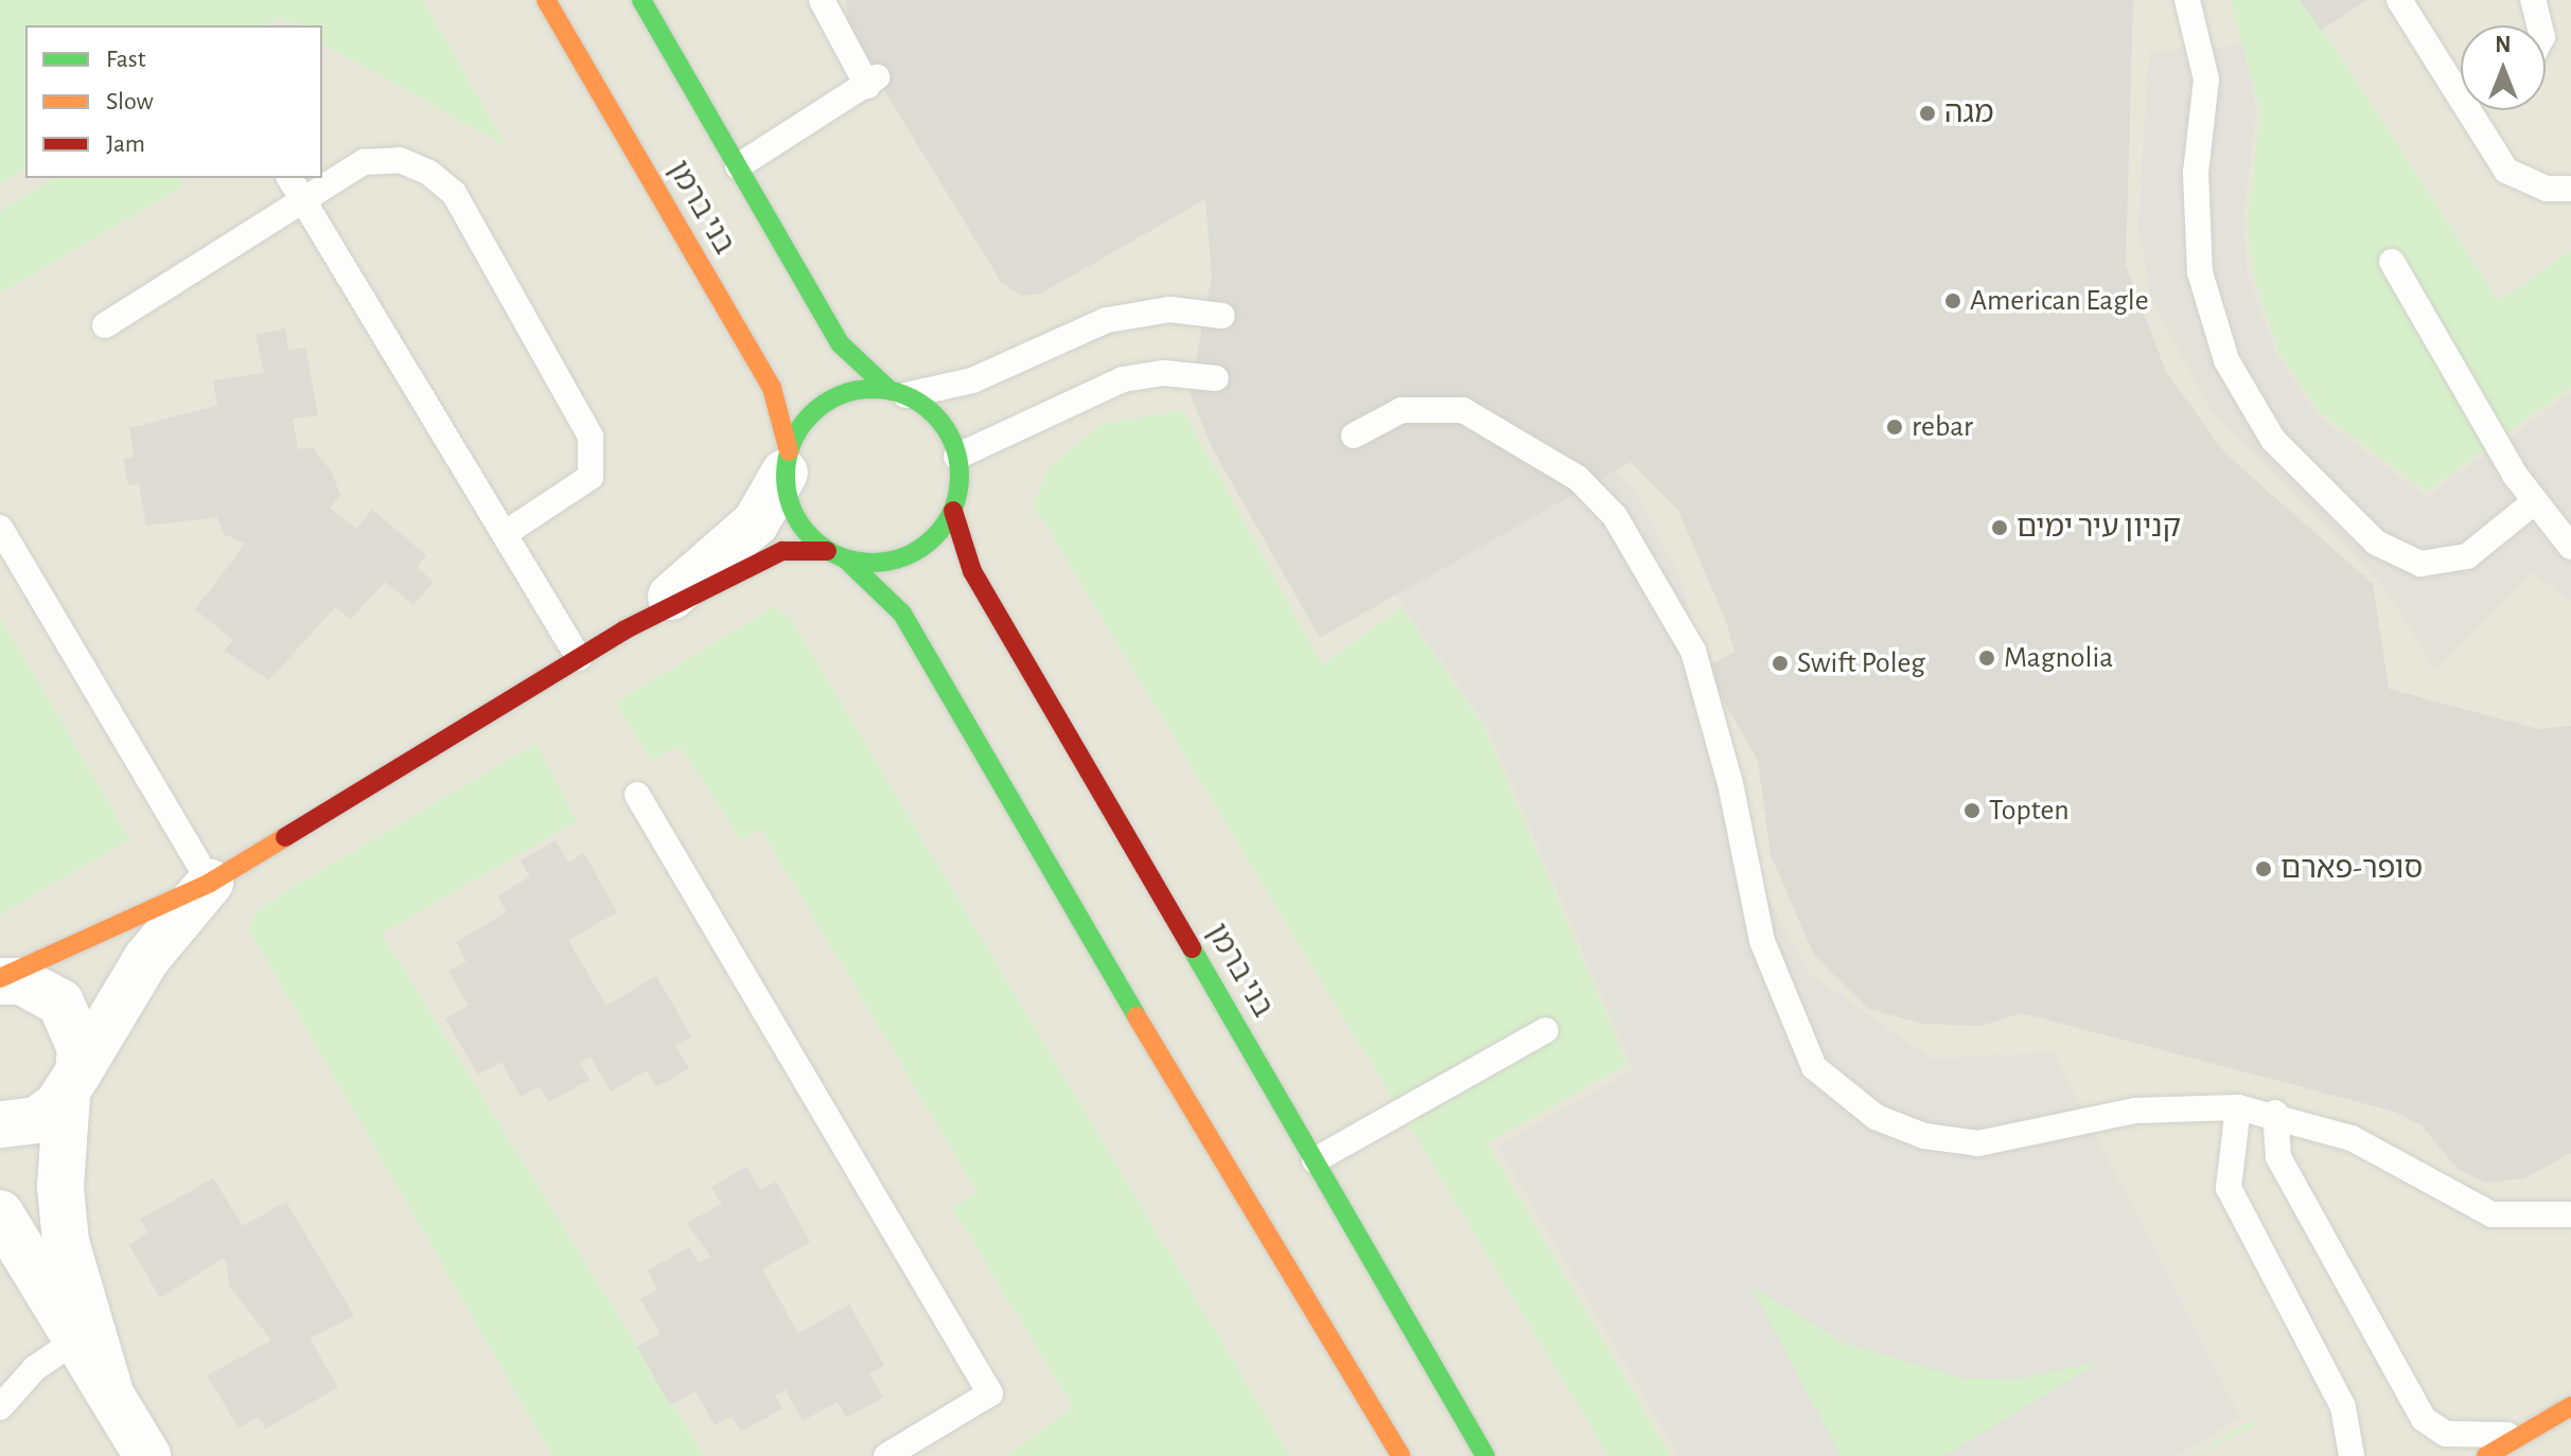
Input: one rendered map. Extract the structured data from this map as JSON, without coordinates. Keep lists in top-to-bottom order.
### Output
{
  "streets": {
    "street": ["בני ברמן"]
  },
  "places": [
    "מגה",
    "American Eagle",
    "rebar",
    "קניון עיר ימים",
    "Magnolia",
    "Swift Poleg",
    "Topten",
    "סופר-פארם"
  ],
  "legend": ["Fast", "Slow", "Jam"],
  "north": "top"
}
